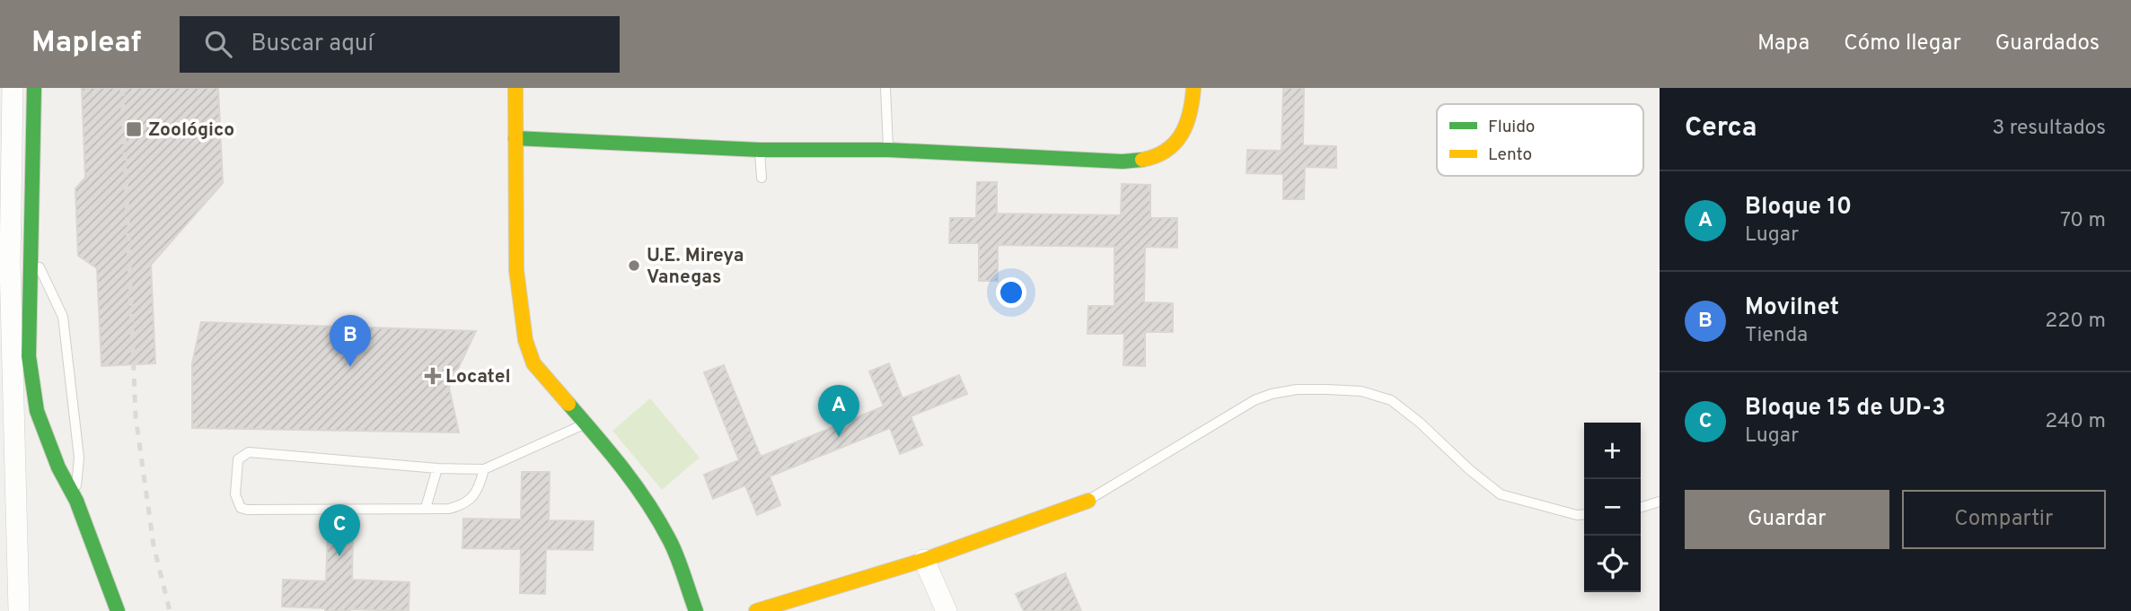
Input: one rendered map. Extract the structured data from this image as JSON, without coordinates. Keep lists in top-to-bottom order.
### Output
{
  "places": {
    "transit": ["Zoológico"],
    "other": ["U.E. Mireya Vanegas"],
    "health": ["Locatel"]
  },
  "legend": ["Fluido", "Lento"],
  "page": {
    "header": "Mapleaf",
    "search": "Buscar aquí",
    "nav": ["Mapa", "Cómo llegar", "Guardados"],
    "heading": ["Cerca", "3 resultados"],
    "list": [
      {
        "mark": "A",
        "name": "Bloque 10",
        "note": "Lugar",
        "value": "70 m"
      },
      {
        "mark": "B",
        "name": "Movilnet",
        "note": "Tienda",
        "value": "220 m"
      },
      {
        "mark": "C",
        "name": "Bloque 15 de UD-3",
        "note": "Lugar",
        "value": "240 m"
      }
    ],
    "pins": ["B", "A", "C"],
    "map_buttons": ["+", "−"],
    "buttons": ["Guardar", "Compartir"]
  }
}
